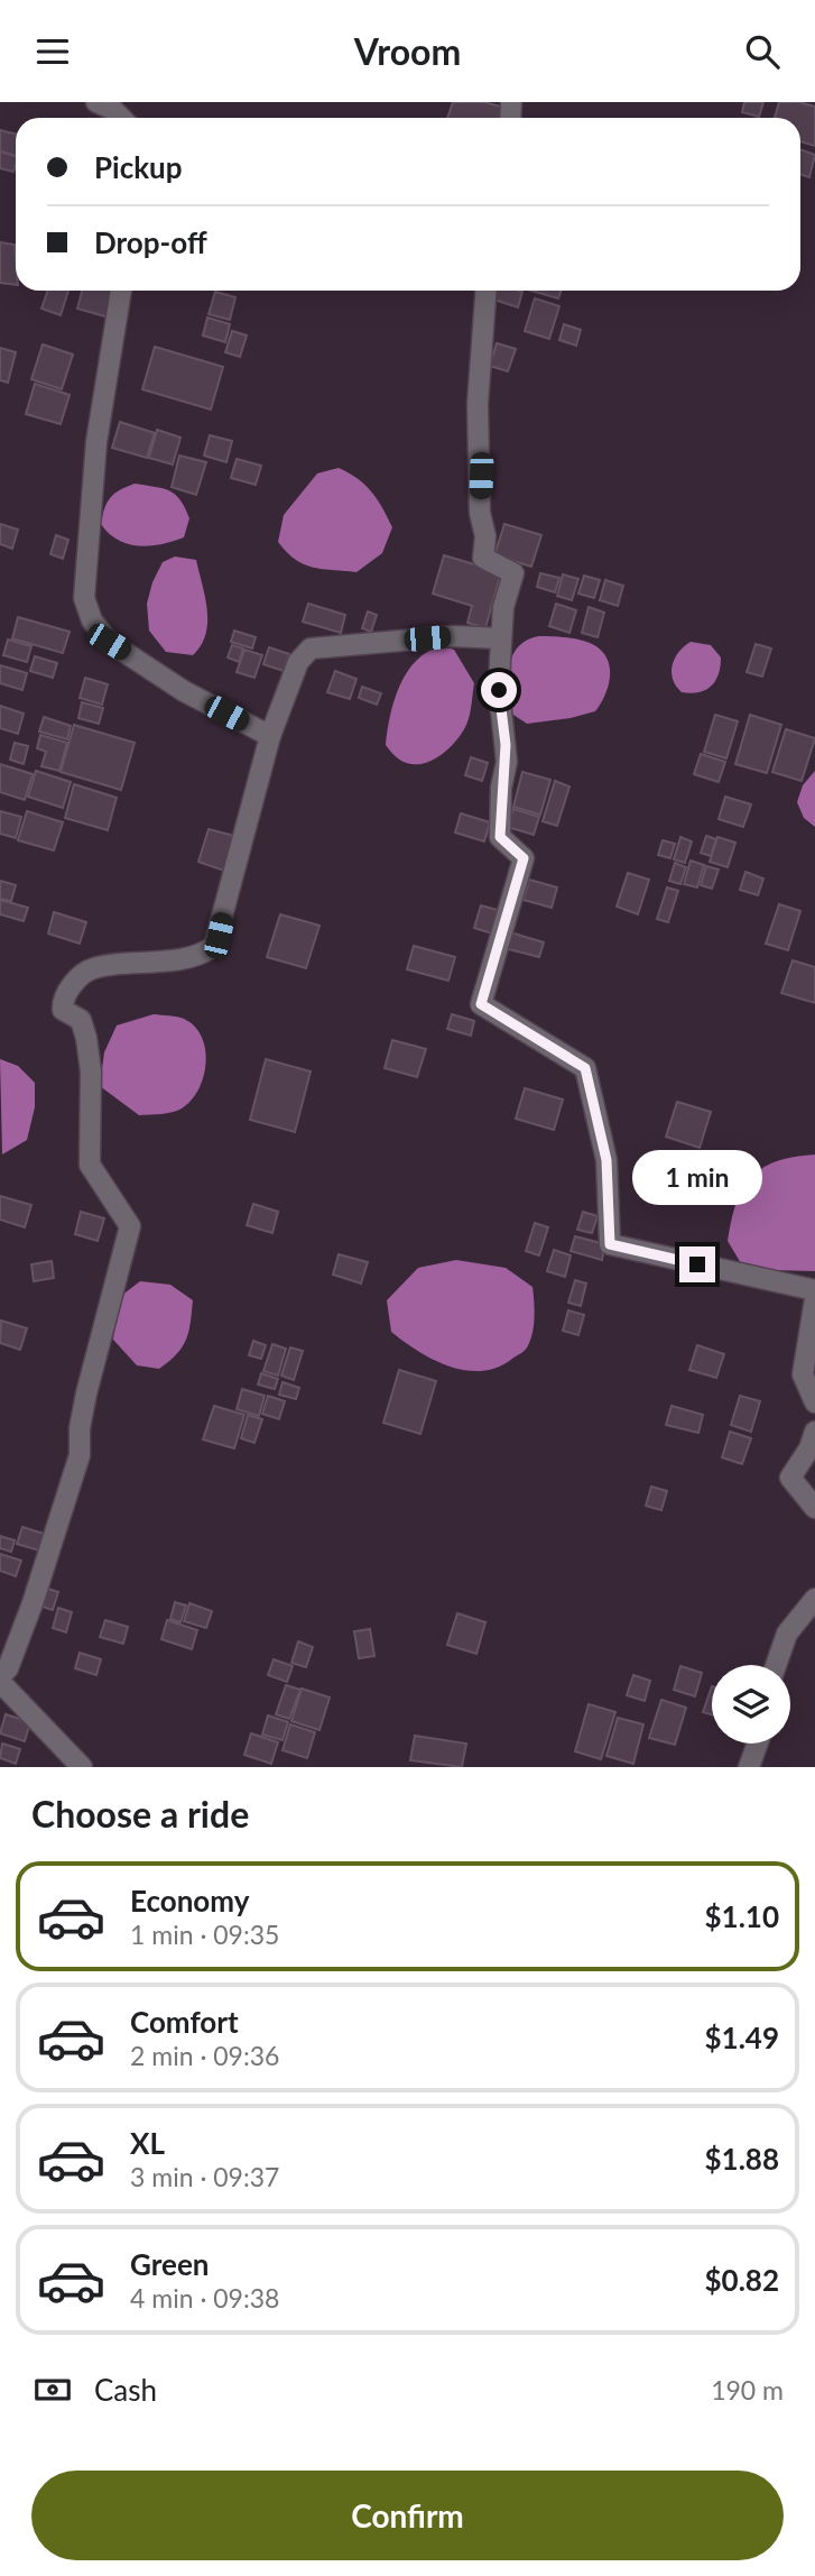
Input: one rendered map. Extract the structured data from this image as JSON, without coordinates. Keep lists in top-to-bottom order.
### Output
{
  "page": {
    "header": "Vroom",
    "banner": ["Pickup", "Drop-off"],
    "bubble": "1 min",
    "heading": "Choose a ride",
    "list": [
      {
        "name": "Economy",
        "note": "1 min · 09:35",
        "value": "$1.10"
      },
      {
        "name": "Comfort",
        "note": "2 min · 09:36",
        "value": "$1.49"
      },
      {
        "name": "XL",
        "note": "3 min · 09:37",
        "value": "$1.88"
      },
      {
        "name": "Green",
        "note": "4 min · 09:38",
        "value": "$0.82"
      }
    ],
    "pay": ["Cash", "190 m"],
    "buttons": "Confirm"
  }
}
